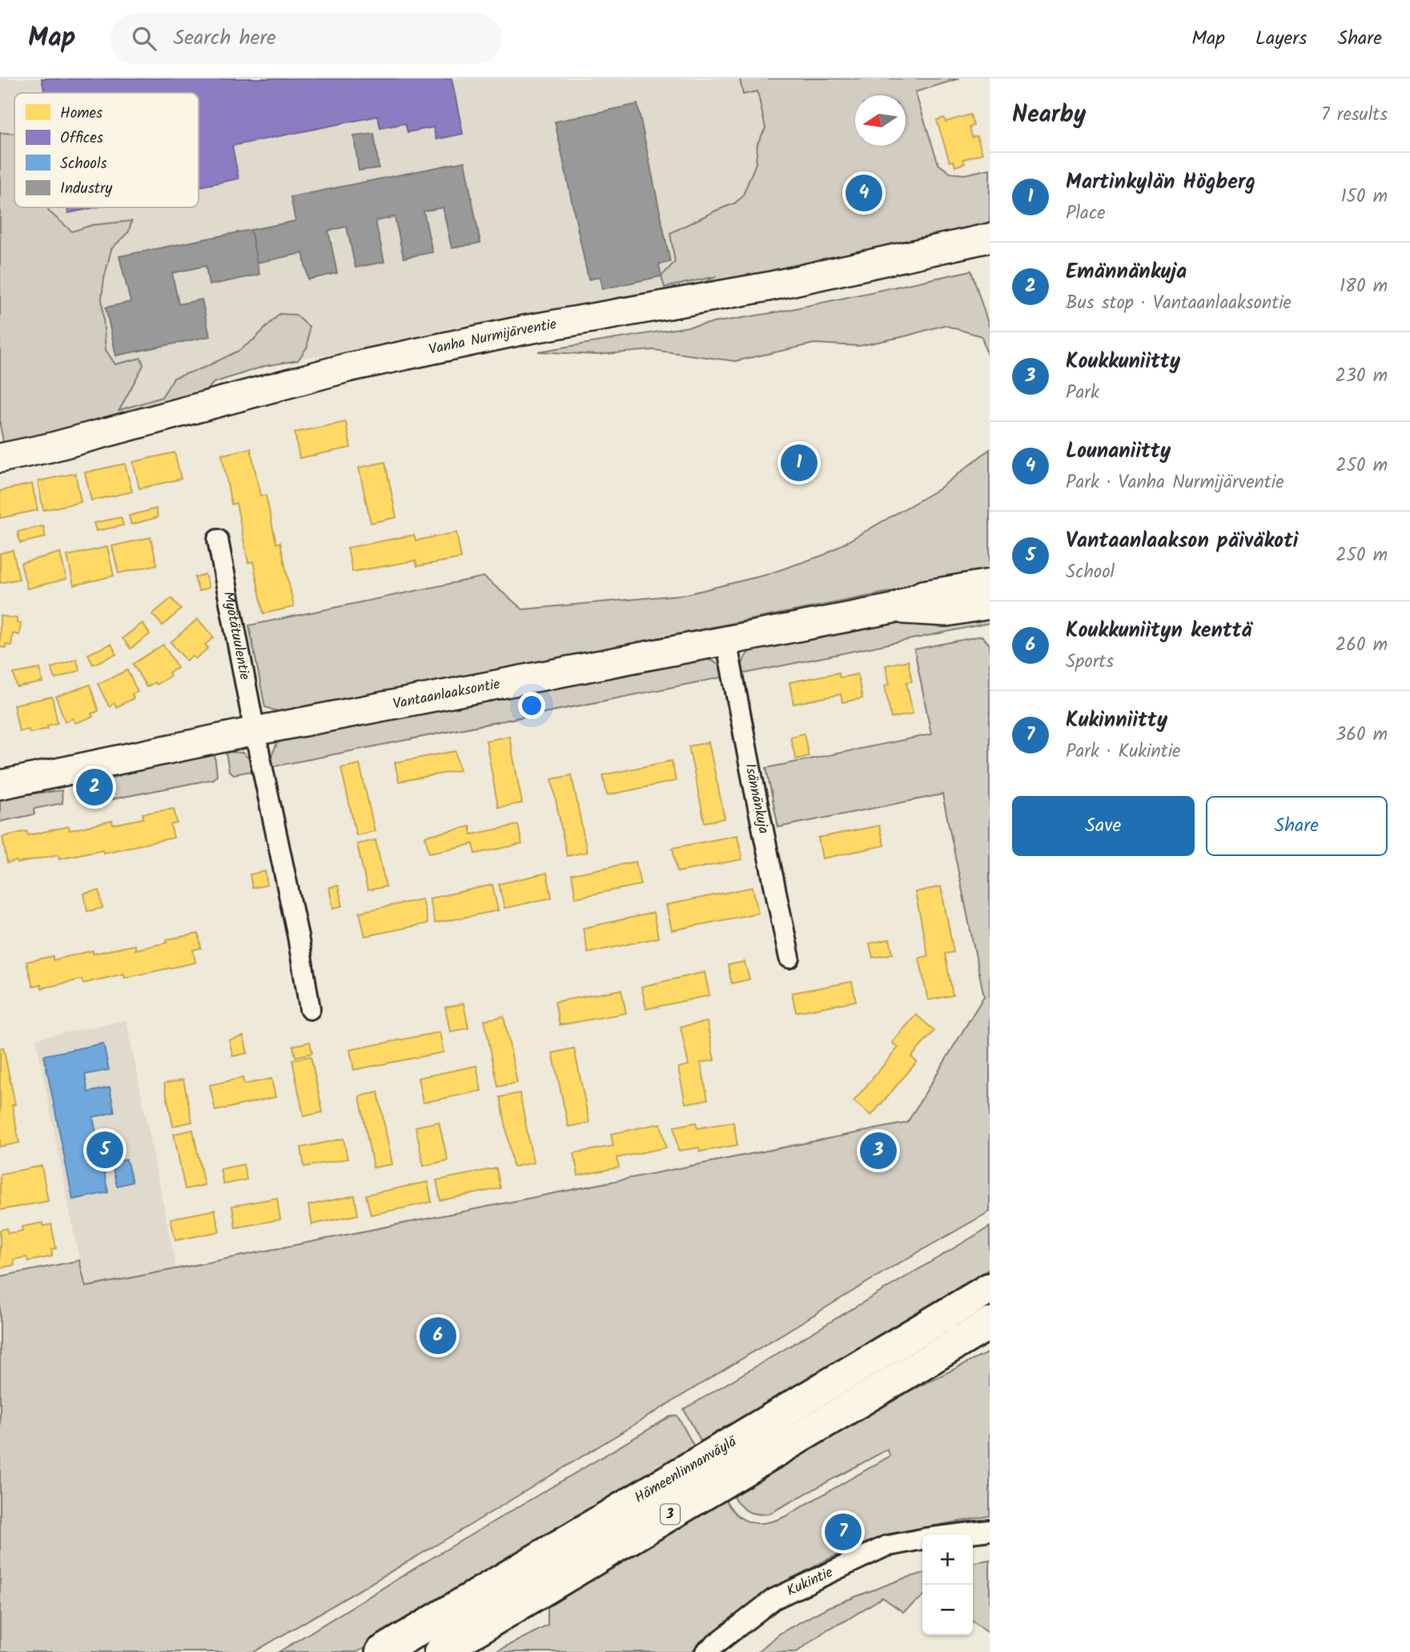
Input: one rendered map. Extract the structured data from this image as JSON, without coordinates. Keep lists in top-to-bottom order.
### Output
{
  "streets": {
    "highway": ["Hämeenlinnanväylä", "3"],
    "main road": ["Vanha Nurmijärventie", "Vantaanlaaksontie"],
    "street": ["Myötätuulentie", "Isännänkuja", "Kukintie"]
  },
  "crossings": [
    ["Myötätuulentie", "Vantaanlaaksontie"],
    ["Vantaanlaaksontie", "Isännänkuja"]
  ],
  "legend": [
    "Homes",
    "Offices",
    "Schools",
    "Industry"
  ],
  "north": "left",
  "page": {
    "header": "Map",
    "search": "Search here",
    "nav": ["Map", "Layers", "Share"],
    "heading": ["Nearby", "7 results"],
    "list": [
      {
        "mark": "1",
        "name": "Martinkylän Högberg",
        "note": "Place",
        "value": "150 m"
      },
      {
        "mark": "2",
        "name": "Emännänkuja",
        "note": "Bus stop · Vantaanlaaksontie",
        "value": "180 m"
      },
      {
        "mark": "3",
        "name": "Koukkuniitty",
        "note": "Park",
        "value": "230 m"
      },
      {
        "mark": "4",
        "name": "Lounaniitty",
        "note": "Park · Vanha Nurmijärventie",
        "value": "250 m"
      },
      {
        "mark": "5",
        "name": "Vantaanlaakson päiväkoti",
        "note": "School",
        "value": "250 m"
      },
      {
        "mark": "6",
        "name": "Koukkuniityn kenttä",
        "note": "Sports",
        "value": "260 m"
      },
      {
        "mark": "7",
        "name": "Kukinniitty",
        "note": "Park · Kukintie",
        "value": "360 m"
      }
    ],
    "pins": [
      "4",
      "1",
      "2",
      "5",
      "3",
      "6",
      "7"
    ],
    "buttons": ["Save", "Share"],
    "map_buttons": ["+", "−"]
  }
}
